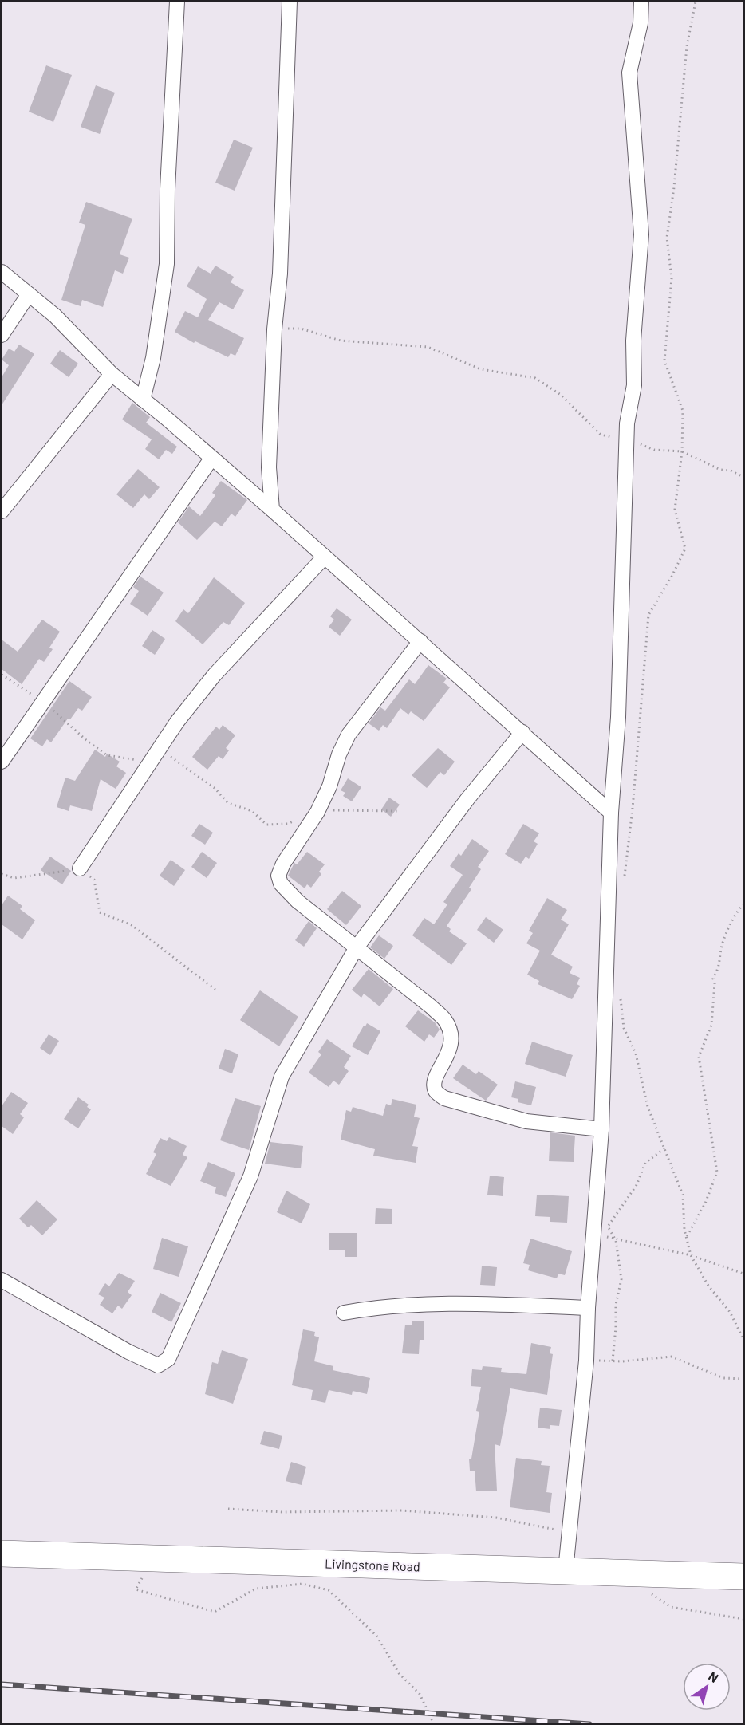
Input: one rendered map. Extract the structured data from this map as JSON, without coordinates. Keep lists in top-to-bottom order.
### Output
{
  "streets": {
    "highway": ["Livingstone Road"]
  },
  "north": "top right"
}
